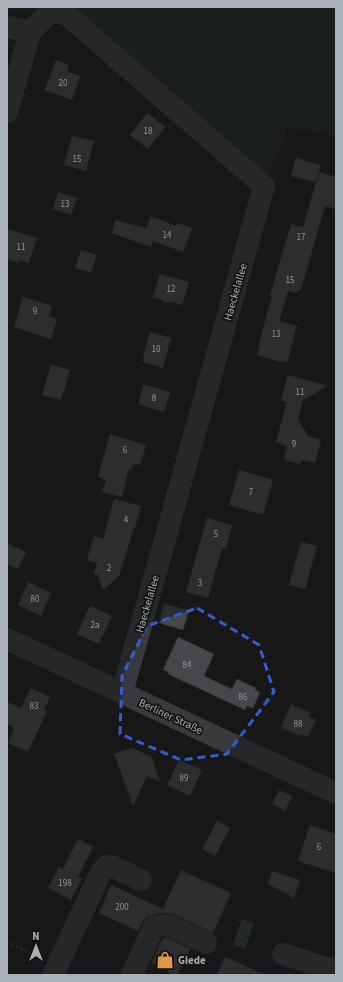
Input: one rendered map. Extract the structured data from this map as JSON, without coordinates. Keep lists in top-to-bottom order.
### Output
{
  "streets": {
    "street": ["Haeckelallee", "Berliner Straße"]
  },
  "crossings": [
    ["Haeckelallee", "Berliner Straße"]
  ],
  "places": {
    "shop": ["Giede"]
  },
  "house_numbers": [
    "20",
    "18",
    "15",
    "13",
    "14",
    "17",
    "11",
    "15",
    "12",
    "9",
    "13",
    "10",
    "11",
    "8",
    "9",
    "6",
    "7",
    "4",
    "5",
    "2",
    "3",
    "80",
    "2a",
    "84",
    "86",
    "83",
    "88",
    "89",
    "6",
    "198",
    "200"
  ],
  "north": "top"
}
